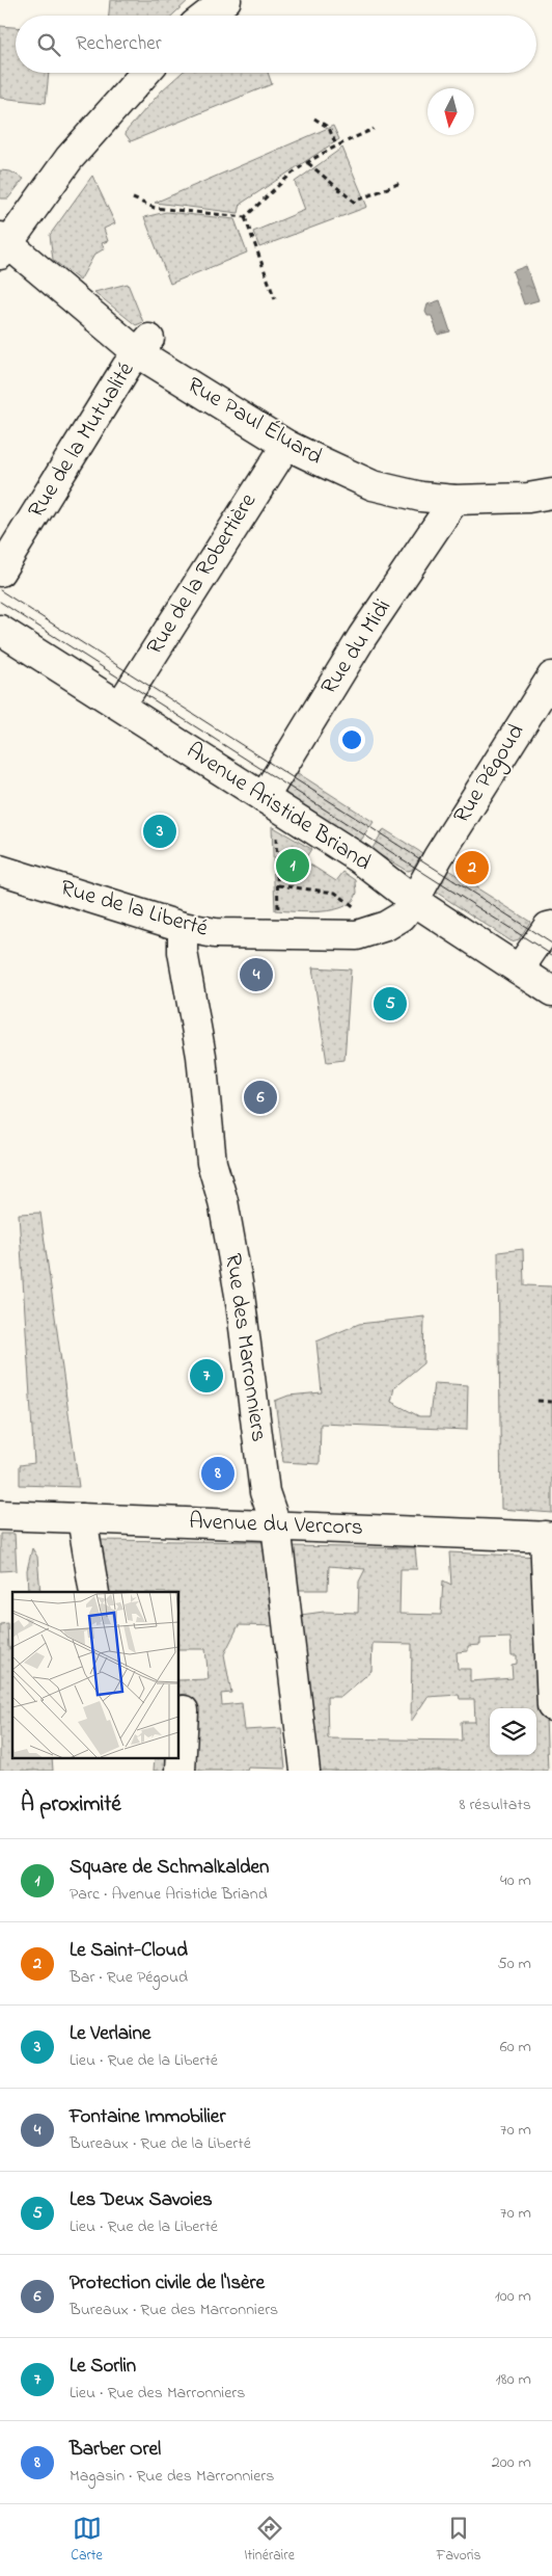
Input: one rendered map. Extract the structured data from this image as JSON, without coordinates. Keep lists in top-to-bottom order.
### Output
{
  "streets": {
    "street": [
      "Rue Paul Éluard",
      "Rue de la Mutualité",
      "Rue de la Robertière",
      "Rue du Midi",
      "Rue Pégoud",
      "Avenue Aristide Briand",
      "Rue de la Liberté",
      "Rue des Marronniers",
      "Avenue du Vercors"
    ]
  },
  "crossings": [
    ["Rue Paul Éluard", "Rue de la Mutualité"],
    ["Rue Paul Éluard", "Rue de la Robertière"],
    ["Rue Paul Éluard", "Rue du Midi"],
    ["Rue de la Robertière", "Avenue Aristide Briand"],
    ["Rue du Midi", "Avenue Aristide Briand"],
    ["Rue Pégoud", "Avenue Aristide Briand"],
    ["Rue Pégoud", "Rue de la Liberté"],
    ["Avenue Aristide Briand", "Rue de la Liberté"],
    ["Rue de la Liberté", "Rue des Marronniers"],
    ["Rue des Marronniers", "Avenue du Vercors"]
  ],
  "north": "bottom",
  "page": {
    "search": "Rechercher",
    "pins": [
      "3",
      "1",
      "2",
      "4",
      "5",
      "6",
      "7",
      "8"
    ],
    "heading": ["À proximité", "8 résultats"],
    "list": [
      {
        "mark": "1",
        "name": "Square de Schmalkalden",
        "note": "Parc · Avenue Aristide Briand",
        "value": "40 m"
      },
      {
        "mark": "2",
        "name": "Le Saint-Cloud",
        "note": "Bar · Rue Pégoud",
        "value": "50 m"
      },
      {
        "mark": "3",
        "name": "Le Verlaine",
        "note": "Lieu · Rue de la Liberté",
        "value": "60 m"
      },
      {
        "mark": "4",
        "name": "Fontaine Immobilier",
        "note": "Bureaux · Rue de la Liberté",
        "value": "70 m"
      },
      {
        "mark": "5",
        "name": "Les Deux Savoies",
        "note": "Lieu · Rue de la Liberté",
        "value": "70 m"
      },
      {
        "mark": "6",
        "name": "Protection civile de l'Isère",
        "note": "Bureaux · Rue des Marronniers",
        "value": "100 m"
      },
      {
        "mark": "7",
        "name": "Le Sorlin",
        "note": "Lieu · Rue des Marronniers",
        "value": "180 m"
      },
      {
        "mark": "8",
        "name": "Barber Orel",
        "note": "Magasin · Rue des Marronniers",
        "value": "200 m"
      }
    ],
    "nav": ["Carte", "Itinéraire", "Favoris"]
  }
}
